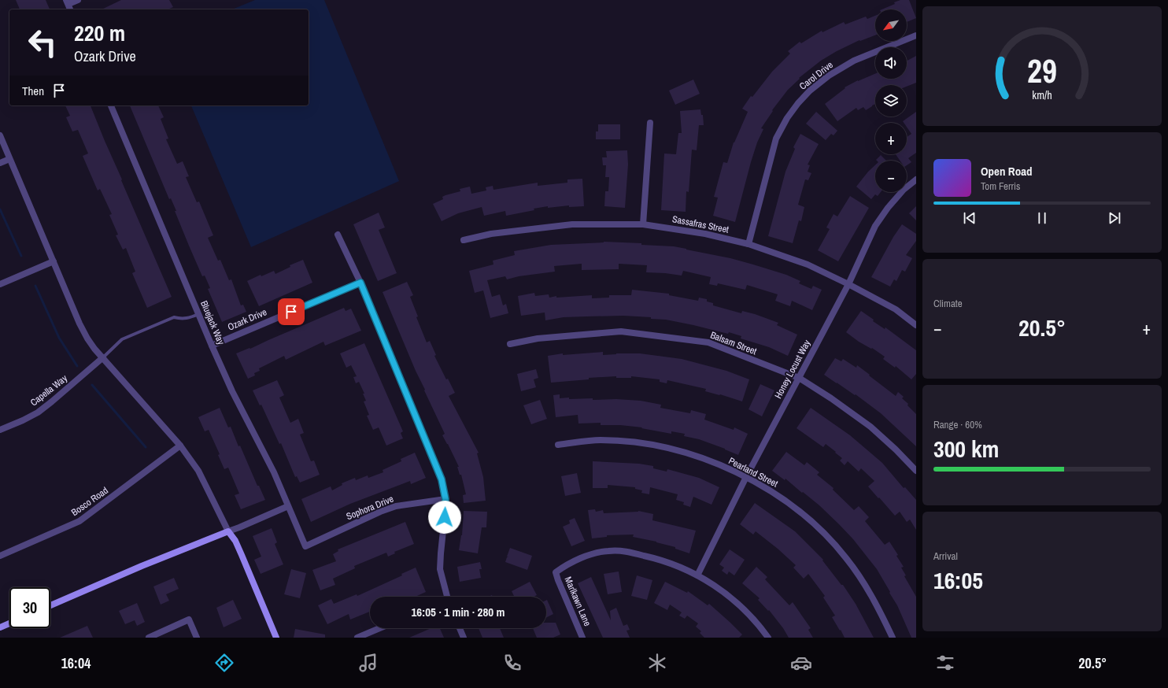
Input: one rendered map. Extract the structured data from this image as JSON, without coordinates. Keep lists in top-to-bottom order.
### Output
{
  "streets": {
    "street": [
      "Carol Drive",
      "Sassafras Street",
      "Ozark Drive",
      "Bluejack Way",
      "Balsam Street",
      "Honey Locust Way",
      "Capella Way",
      "Pearland Street",
      "Bosco Road",
      "Sophora Drive",
      "Marlkawn Lane"
    ]
  },
  "crossings": [
    ["Carol Drive", "Sassafras Street"],
    ["Sassafras Street", "Honey Locust Way"],
    ["Ozark Drive", "Bluejack Way"],
    ["Bluejack Way", "Sophora Drive"],
    ["Balsam Street", "Honey Locust Way"],
    ["Honey Locust Way", "Pearland Street"],
    ["Honey Locust Way", "Marlkawn Lane"]
  ],
  "north": "bottom left",
  "page": {
    "map_buttons": ["+", "−"],
    "turn": ["220 m", "Ozark Drive"],
    "then": "Then",
    "song": ["Open Road", "Tom Ferris"],
    "tile": [
      "Climate",
      ["Range · 60%", "300 km"],
      ["Arrival", "16:05"]
    ],
    "heat": ["−", "20.5°", "+"],
    "limit": "30",
    "trip": "16:05 · 1 min · 280 m",
    "tabs": ["16:04", "20.5°"],
    "gauge": ["29", "km/h"]
  }
}
